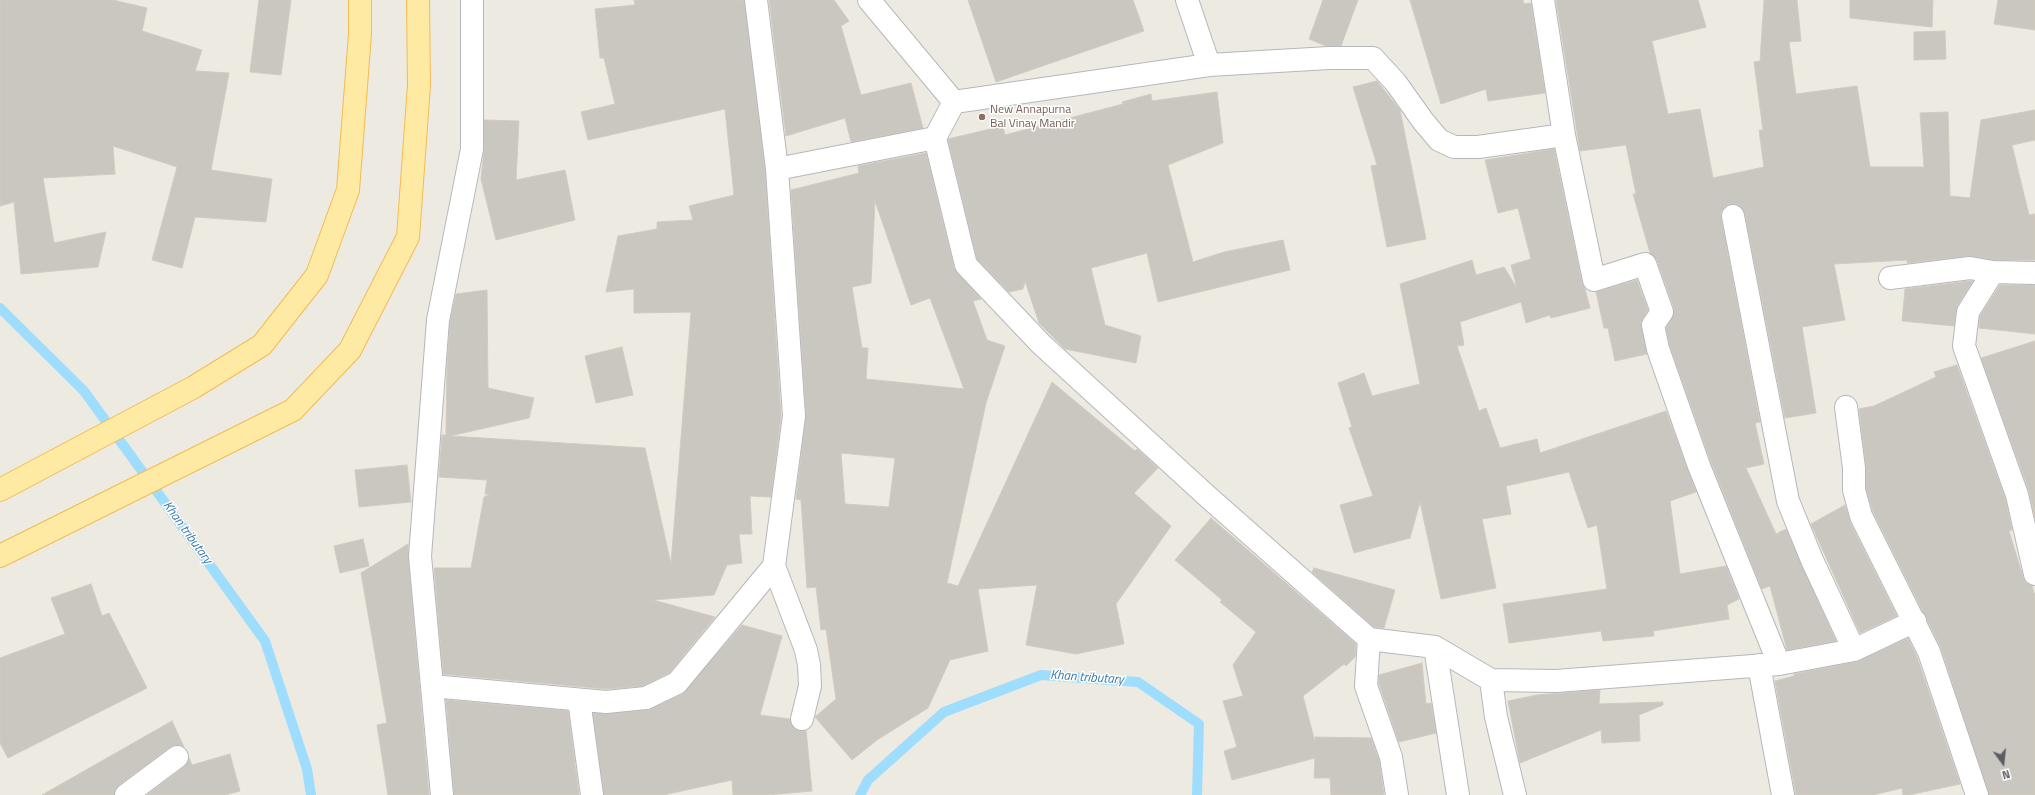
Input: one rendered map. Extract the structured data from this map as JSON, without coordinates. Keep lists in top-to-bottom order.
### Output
{
  "water": ["Khan tributary"],
  "places": ["New Annapurna Bal Vinay Mandir"],
  "north": "bottom"
}
